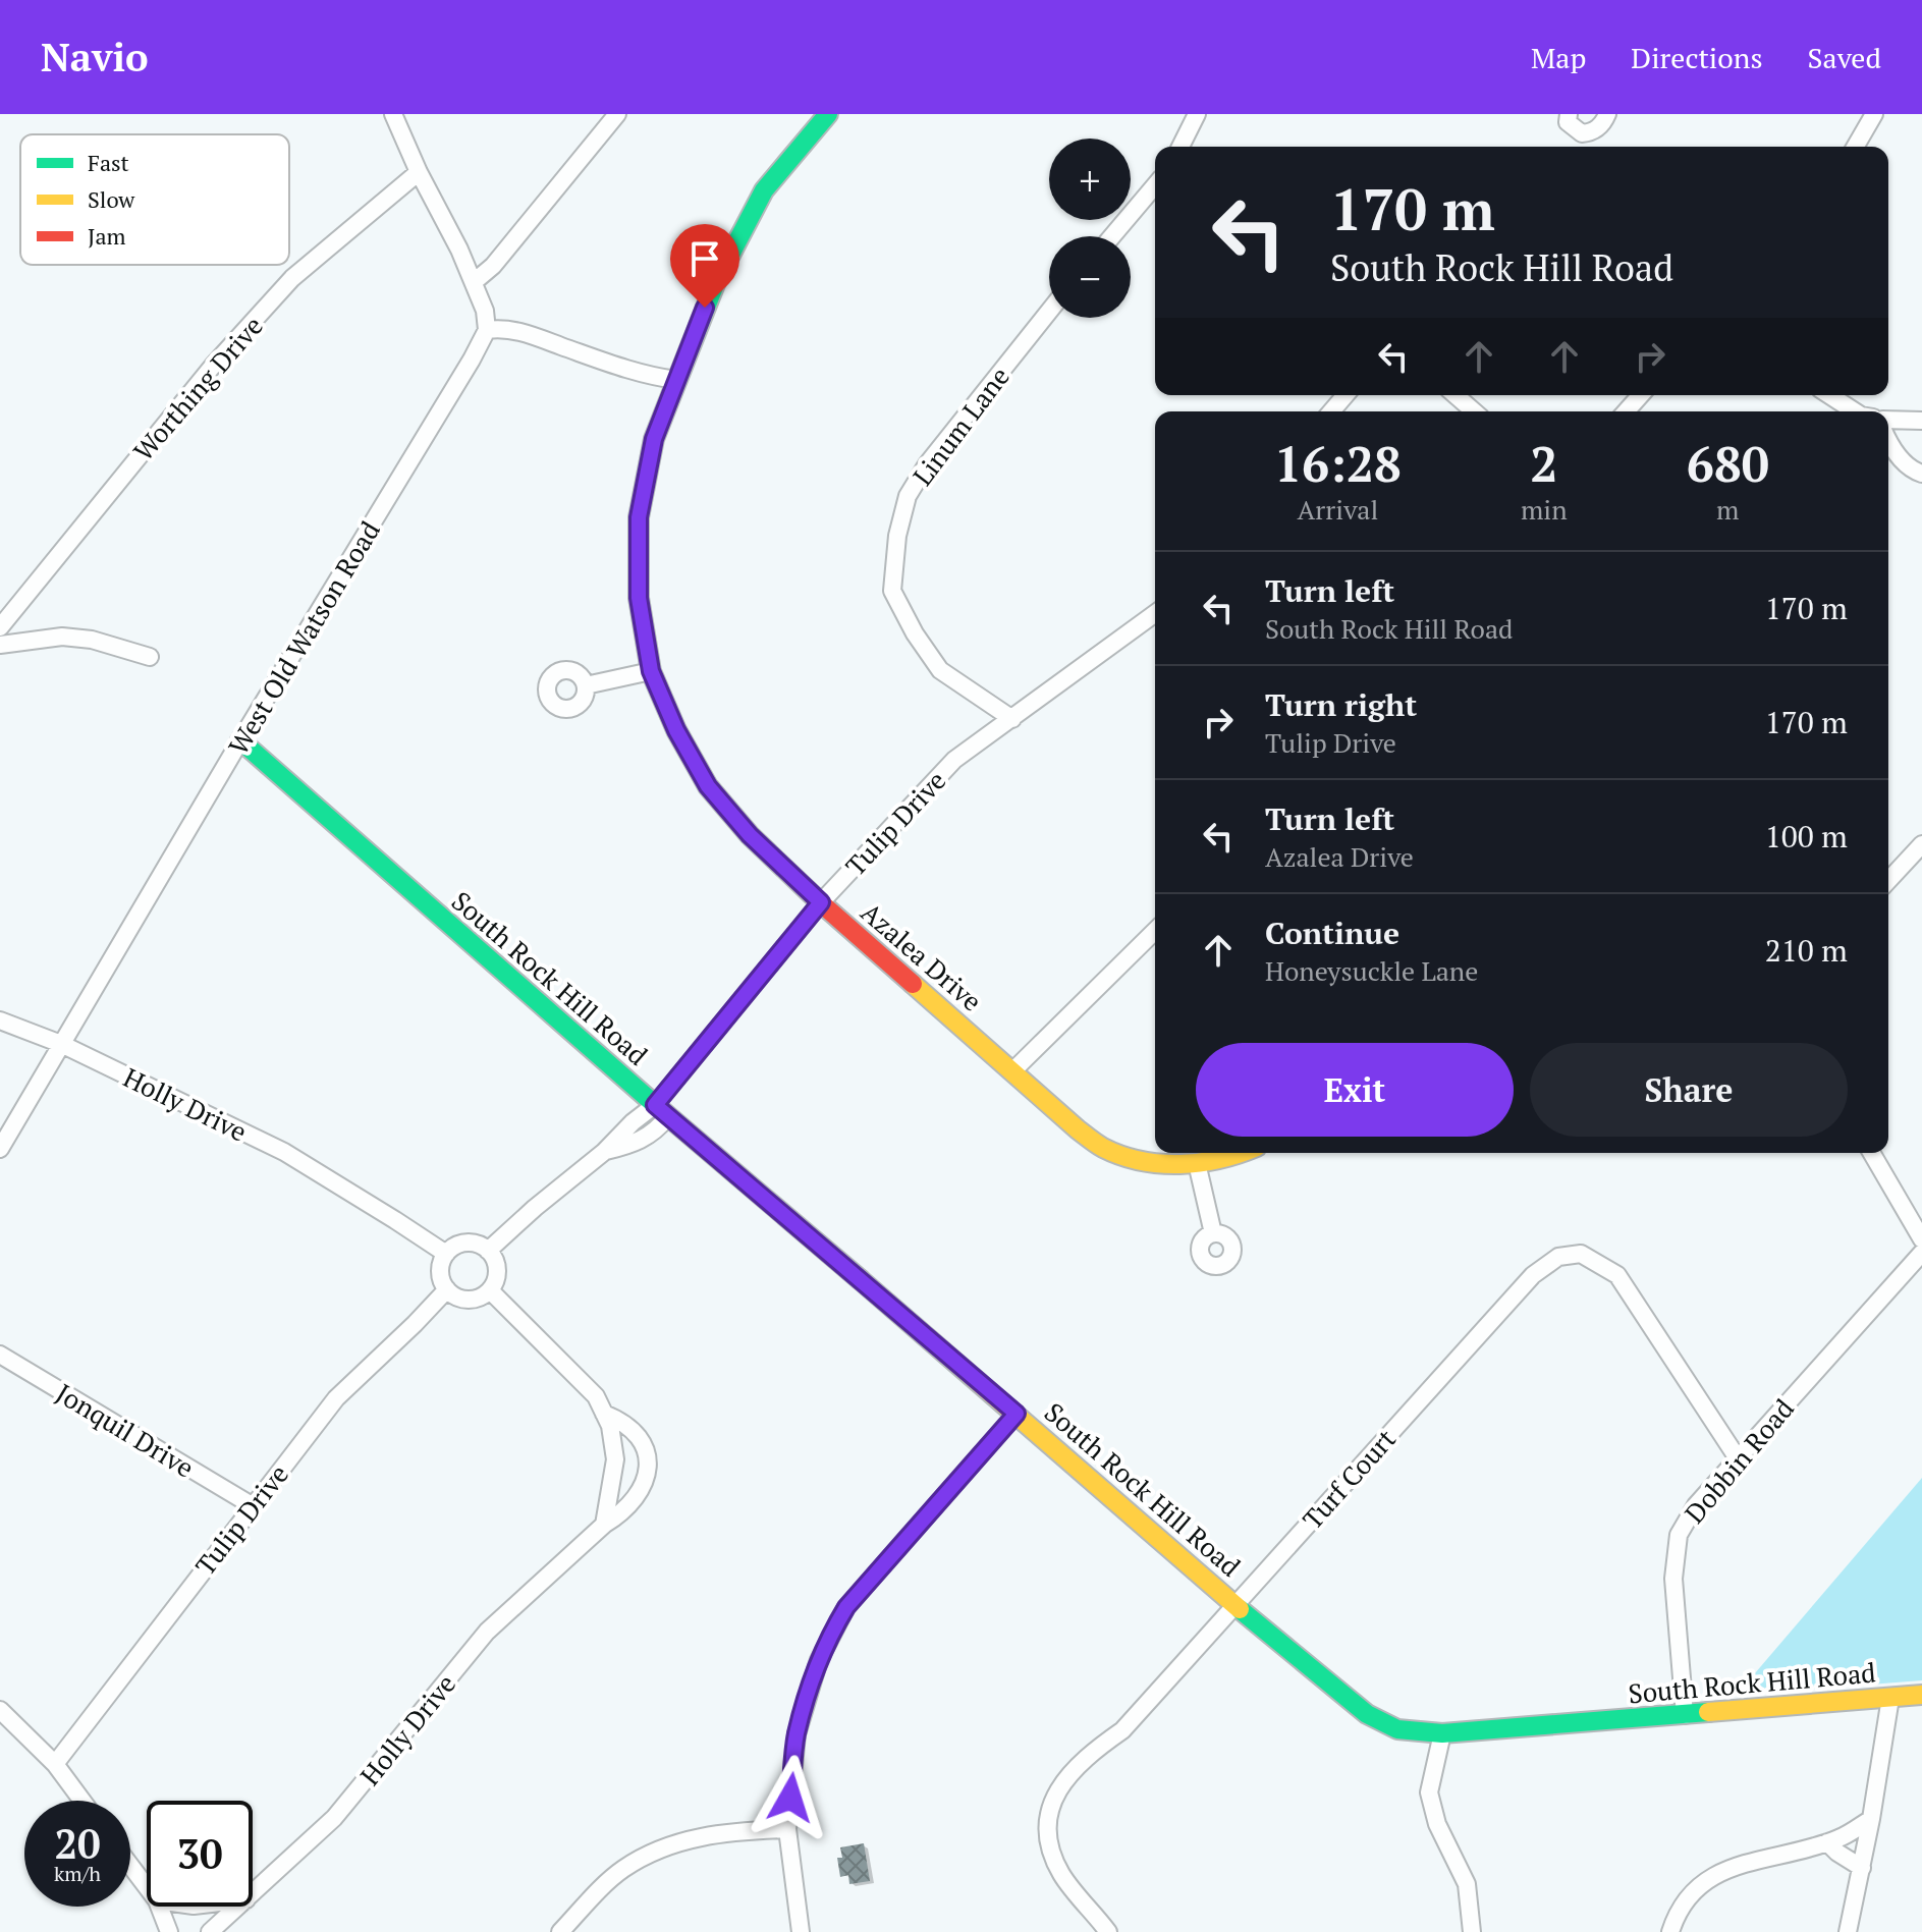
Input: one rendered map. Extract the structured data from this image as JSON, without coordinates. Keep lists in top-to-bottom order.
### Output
{
  "streets": {
    "street": [
      "Worthing Drive",
      "Linum Lane",
      "West Old Watson Road",
      "Tulip Drive",
      "Azalea Drive",
      "South Rock Hill Road",
      "Holly Drive",
      "Jonquil Drive",
      "Dobbin Road",
      "Turf Court"
    ]
  },
  "crossings": [
    ["Linum Lane", "Tulip Drive"],
    ["West Old Watson Road", "South Rock Hill Road"],
    ["West Old Watson Road", "Holly Drive"],
    ["Tulip Drive", "Azalea Drive"],
    ["Tulip Drive", "South Rock Hill Road"],
    ["Tulip Drive", "Holly Drive"],
    ["Tulip Drive", "Jonquil Drive"],
    ["South Rock Hill Road", "Dobbin Road"],
    ["South Rock Hill Road", "Turf Court"],
    ["Dobbin Road", "Turf Court"]
  ],
  "legend": ["Fast", "Slow", "Jam"],
  "page": {
    "header": "Navio",
    "nav": ["Map", "Directions", "Saved"],
    "map_buttons": ["+", "−"],
    "turn": ["170 m", "South Rock Hill Road"],
    "eta": [
      "16:28",
      "Arrival",
      "2",
      "min",
      "680",
      "m"
    ],
    "list": [
      {
        "name": "Turn left",
        "note": "South Rock Hill Road",
        "value": "170 m"
      },
      {
        "name": "Turn right",
        "note": "Tulip Drive",
        "value": "170 m"
      },
      {
        "name": "Turn left",
        "note": "Azalea Drive",
        "value": "100 m"
      },
      {
        "name": "Continue",
        "note": "Honeysuckle Lane",
        "value": "210 m"
      }
    ],
    "buttons": ["Exit", "Share"],
    "speed": "20 km/h",
    "limit": "30"
  }
}
